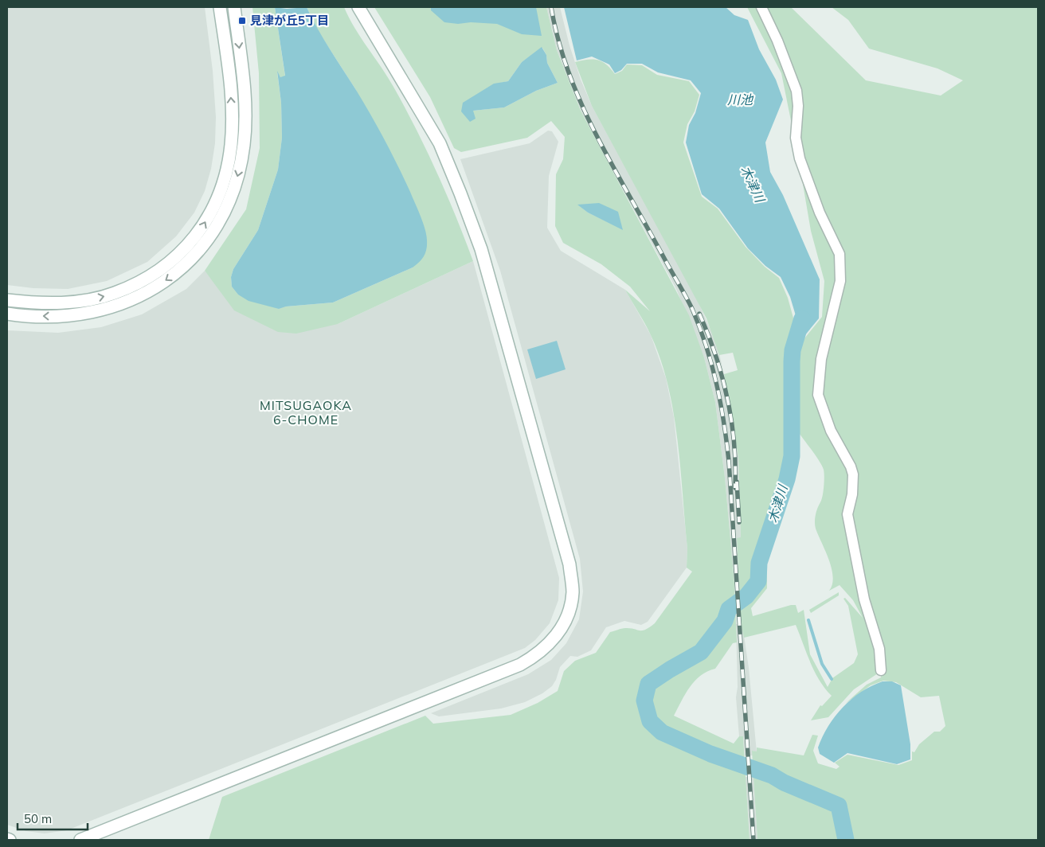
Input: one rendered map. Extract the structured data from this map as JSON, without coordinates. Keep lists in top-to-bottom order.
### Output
{
  "districts": ["MITSUGAOKA 6-CHOME"],
  "water": ["川池", "木津川"],
  "places": {
    "transit": ["見津が丘5丁目"]
  },
  "scale_bar": "50 m"
}
